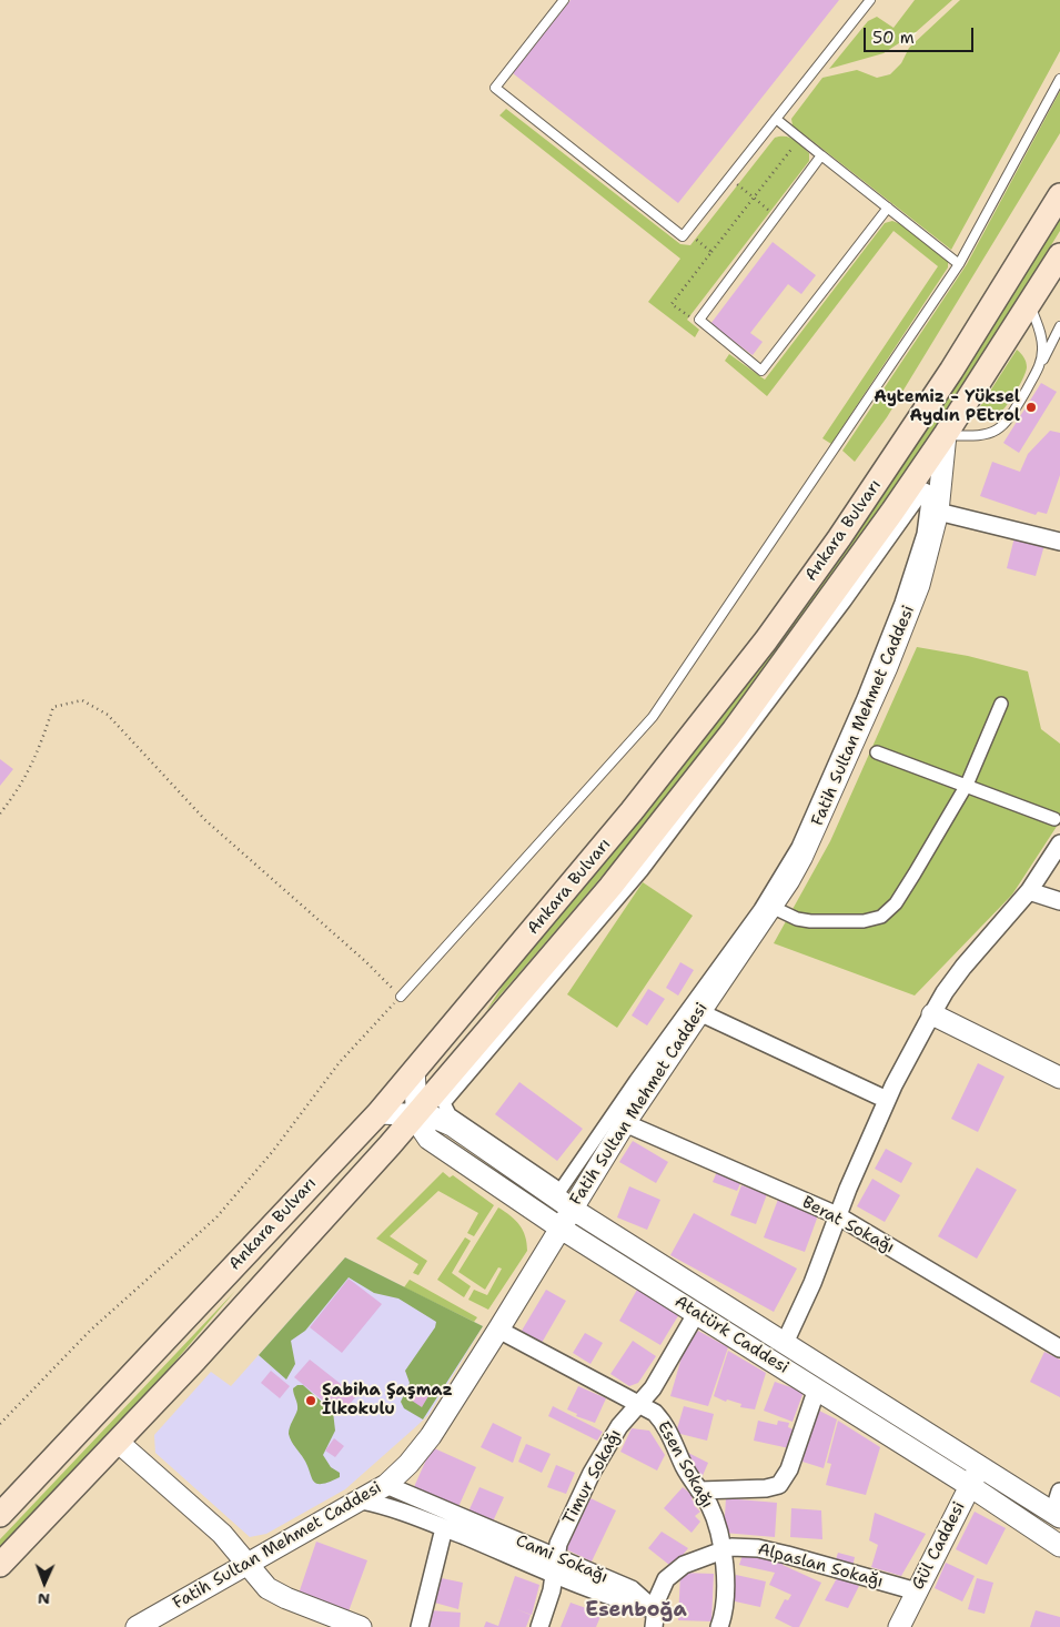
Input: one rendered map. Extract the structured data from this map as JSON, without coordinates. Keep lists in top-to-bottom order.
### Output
{
  "streets": {
    "main road": ["Ankara Bulvarı"],
    "street": [
      "Fatih Sultan Mehmet Caddesi",
      "Berat Sokağı",
      "Atatürk Caddesi",
      "Esen Sokağı",
      "Timur Sokağı",
      "Gül Caddesi",
      "Cami Sokağı",
      "Alpaslan Sokağı"
    ]
  },
  "crossings": [
    ["Ankara Bulvarı", "Fatih Sultan Mehmet Caddesi"],
    ["Ankara Bulvarı", "Atatürk Caddesi"],
    ["Fatih Sultan Mehmet Caddesi", "Berat Sokağı"],
    ["Fatih Sultan Mehmet Caddesi", "Atatürk Caddesi"],
    ["Fatih Sultan Mehmet Caddesi", "Esen Sokağı"],
    ["Fatih Sultan Mehmet Caddesi", "Cami Sokağı"],
    ["Atatürk Caddesi", "Timur Sokağı"],
    ["Atatürk Caddesi", "Gül Caddesi"],
    ["Esen Sokağı", "Timur Sokağı"],
    ["Esen Sokağı", "Alpaslan Sokağı"],
    ["Timur Sokağı", "Cami Sokağı"],
    ["Gül Caddesi", "Alpaslan Sokağı"],
    ["Cami Sokağı", "Alpaslan Sokağı"]
  ],
  "districts": ["Esenboğa"],
  "places": ["Aytemiz - Yüksel Aydın PEtrol", "Sabiha Şaşmaz İlkokulu"],
  "scale_bar": "50 m",
  "north": "bottom"
}
